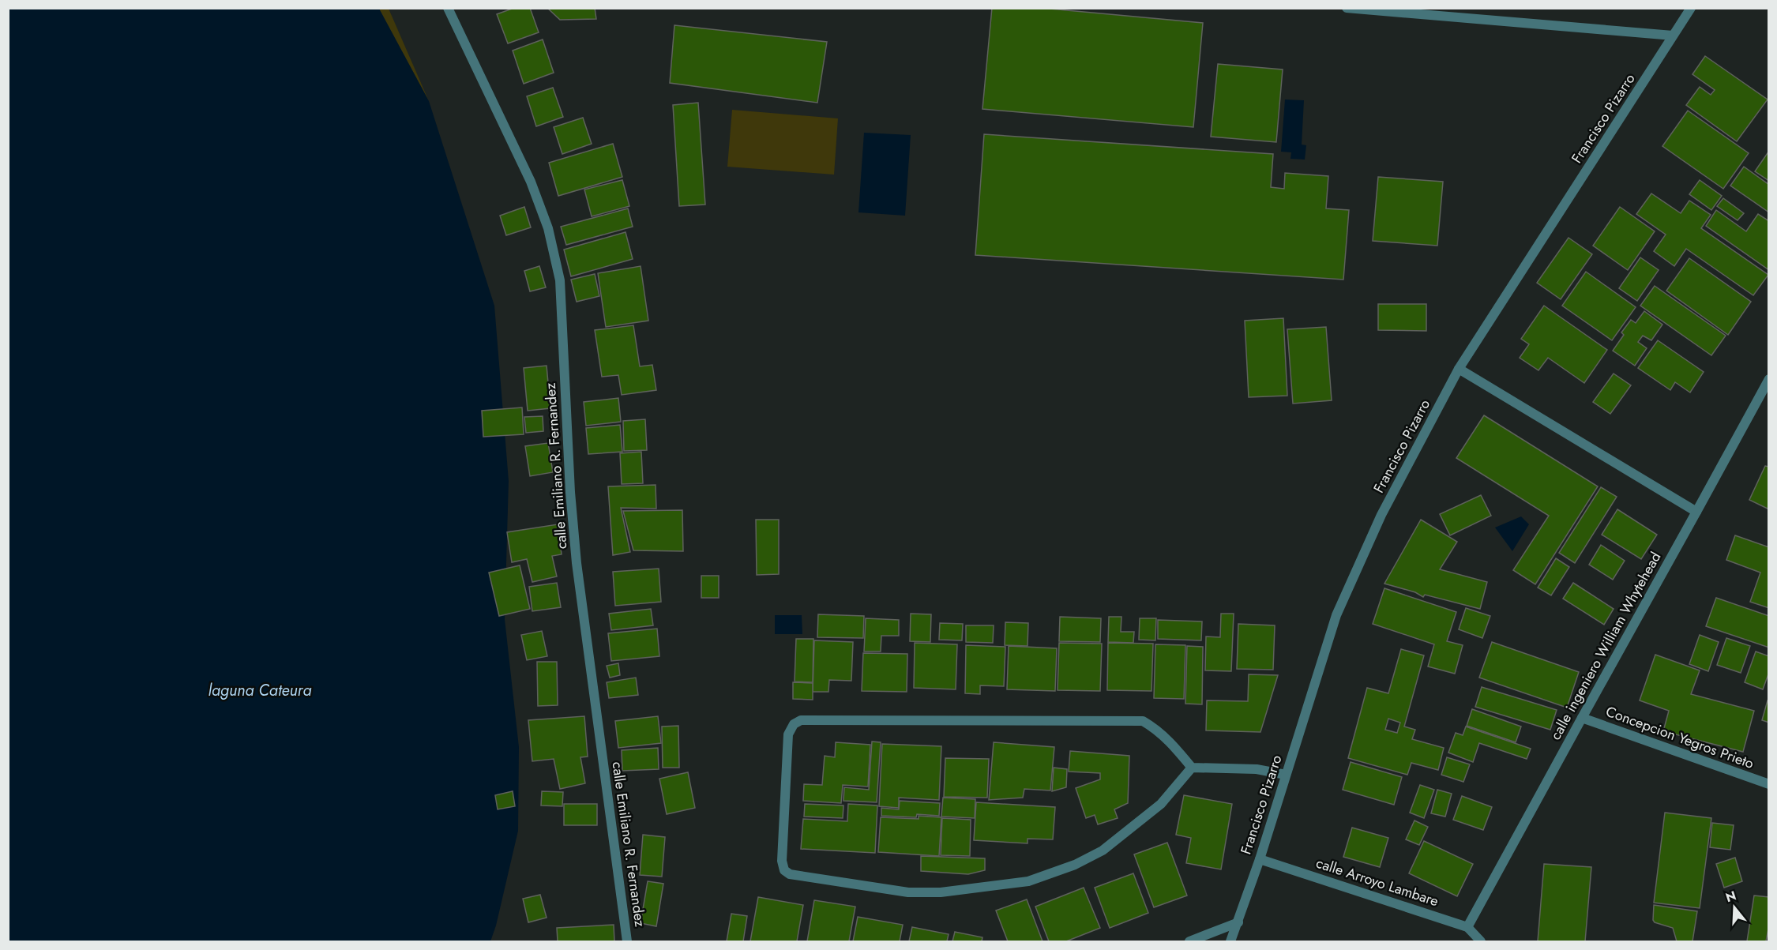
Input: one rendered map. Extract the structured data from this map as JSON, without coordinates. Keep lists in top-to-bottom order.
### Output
{
  "streets": {
    "street": [
      "Francisco Pizarro",
      "calle Emiliano R. Fernandez",
      "calle ingeniero William Whytehead",
      "Concepcion Yegros Prieto",
      "calle Arroyo Lambare"
    ]
  },
  "crossings": [
    ["Francisco Pizarro", "calle Arroyo Lambare"],
    ["calle ingeniero William Whytehead", "Concepcion Yegros Prieto"],
    ["calle ingeniero William Whytehead", "calle Arroyo Lambare"]
  ],
  "water": ["laguna Cateura"],
  "north": "top"
}
